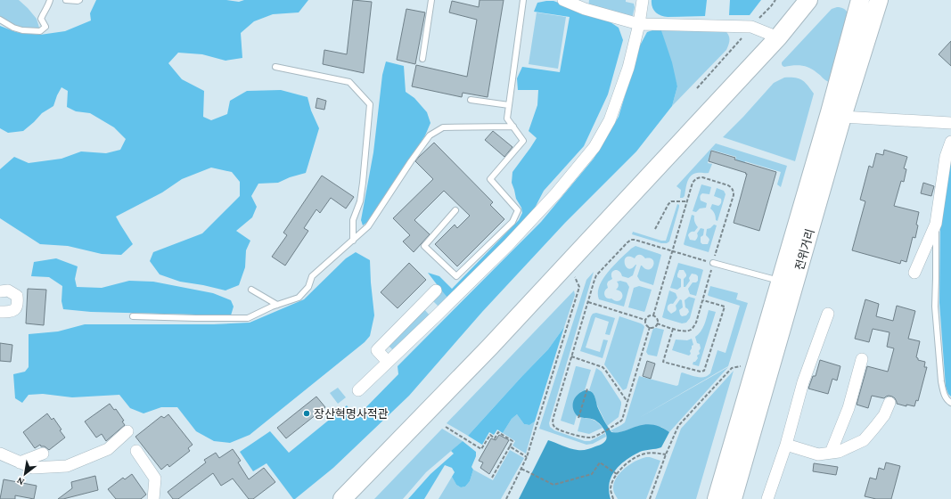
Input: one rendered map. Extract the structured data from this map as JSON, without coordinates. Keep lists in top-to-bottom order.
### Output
{
  "streets": {
    "main road": ["전위거리"]
  },
  "places": ["장산혁명사적관"],
  "north": "bottom left"
}
